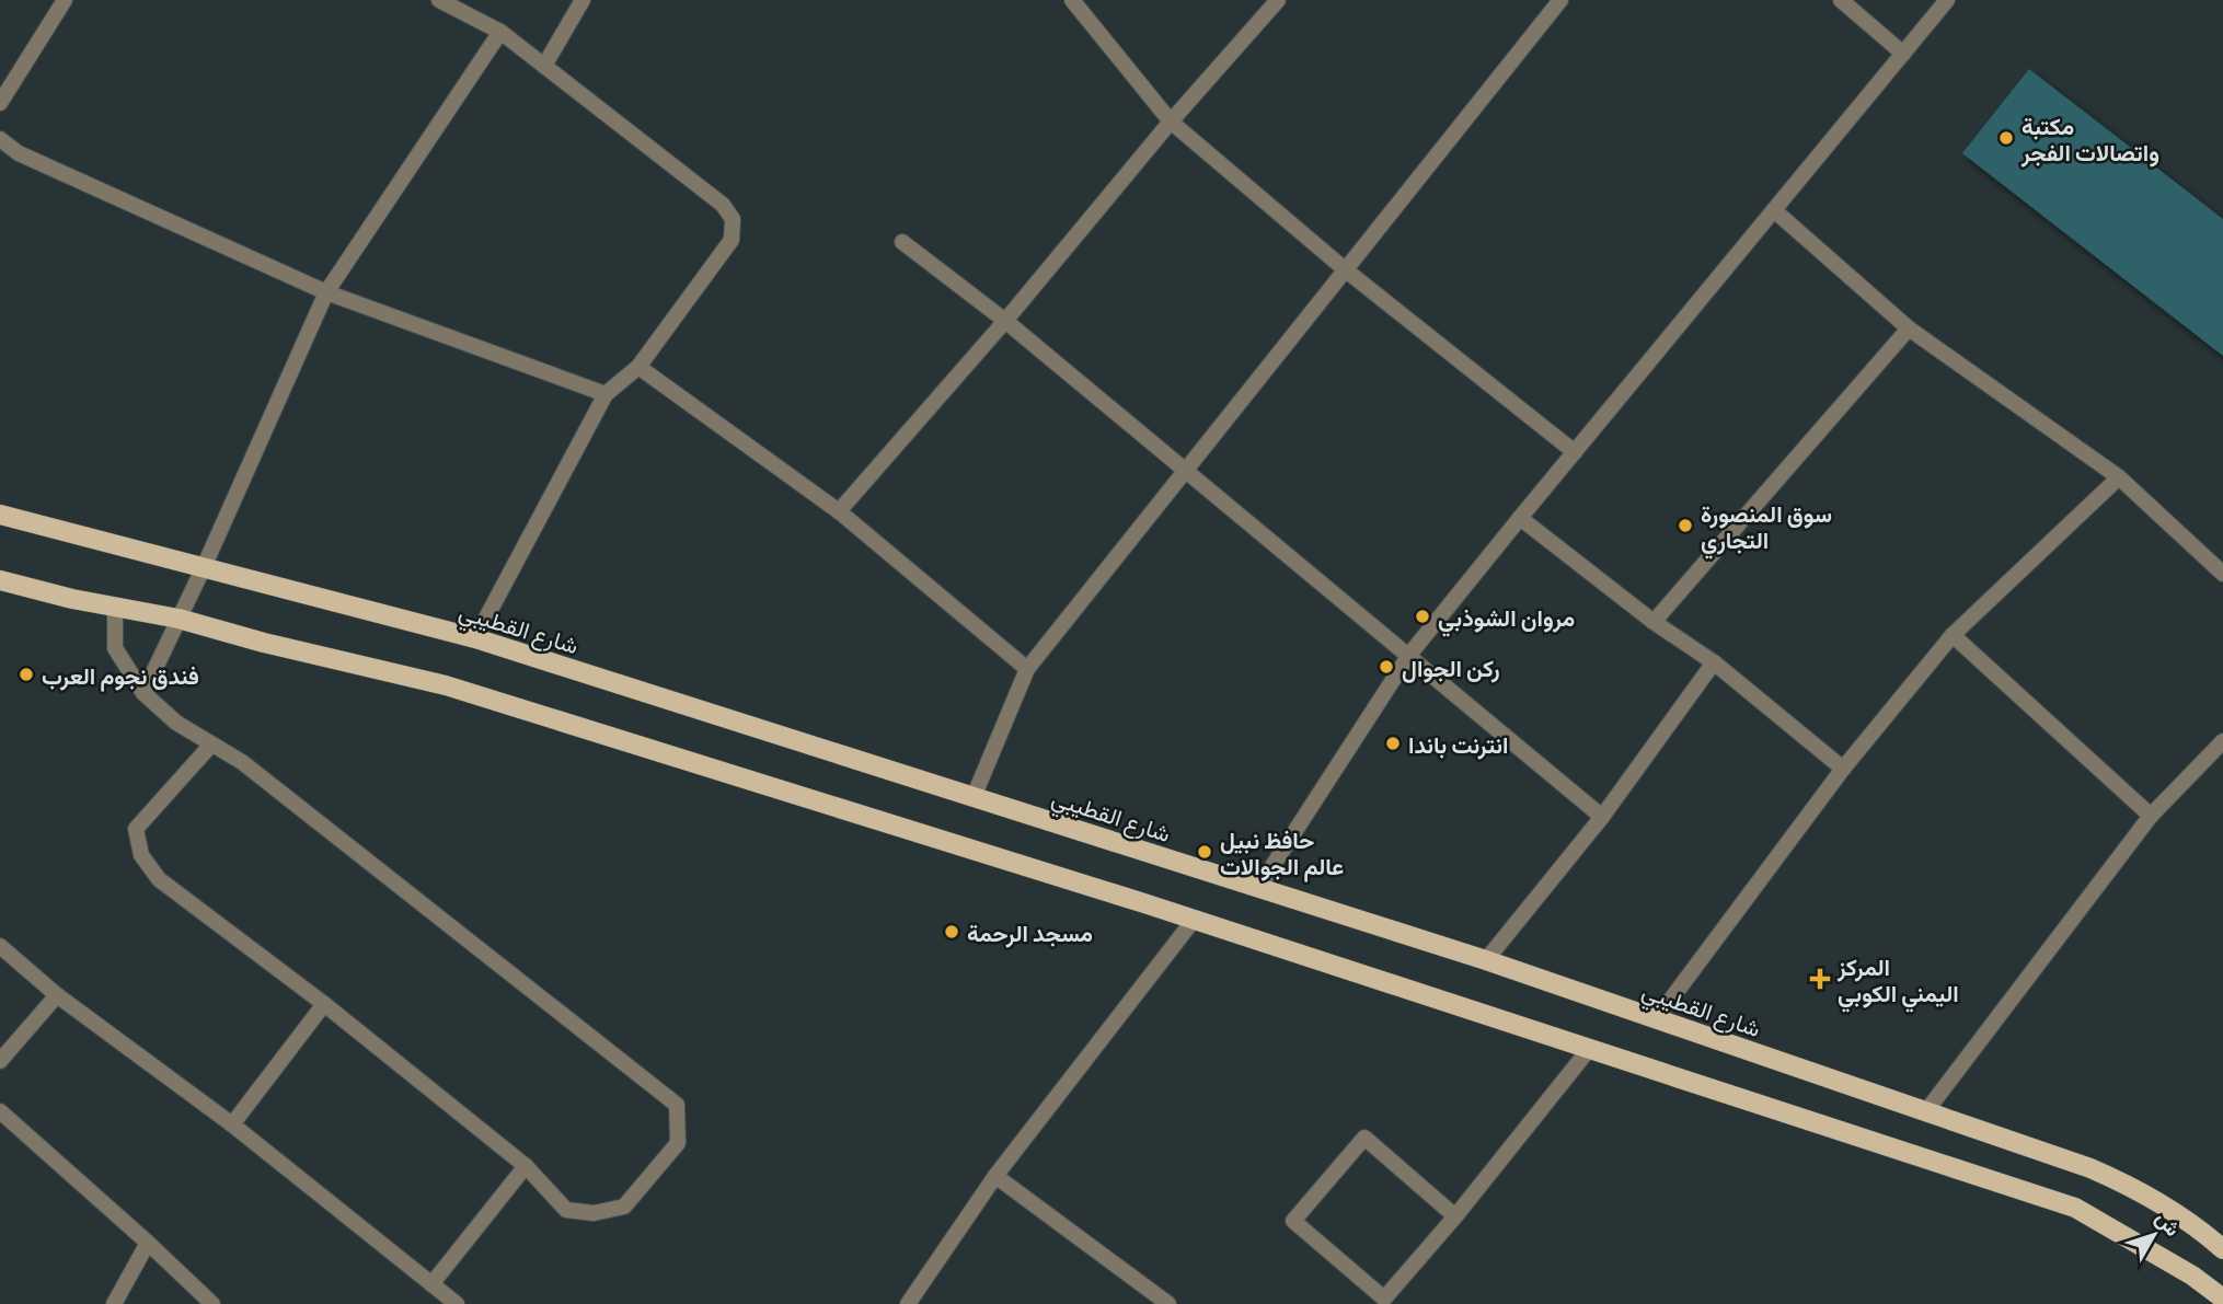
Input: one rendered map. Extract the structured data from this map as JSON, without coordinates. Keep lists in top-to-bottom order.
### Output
{
  "streets": {
    "main road": ["شارع القطيبي"]
  },
  "places": {
    "other": [
      "مكتبة واتصالات الفجر",
      "سوق المنصورة التجاري",
      "مروان الشوذبي",
      "ركن الجوال",
      "فندق نجوم العرب",
      "انترنت باندا",
      "حافظ نبيل عالم الجوالات",
      "مسجد الرحمة"
    ],
    "health": ["المركز اليمني الكوبي"]
  },
  "north": "top right"
}
